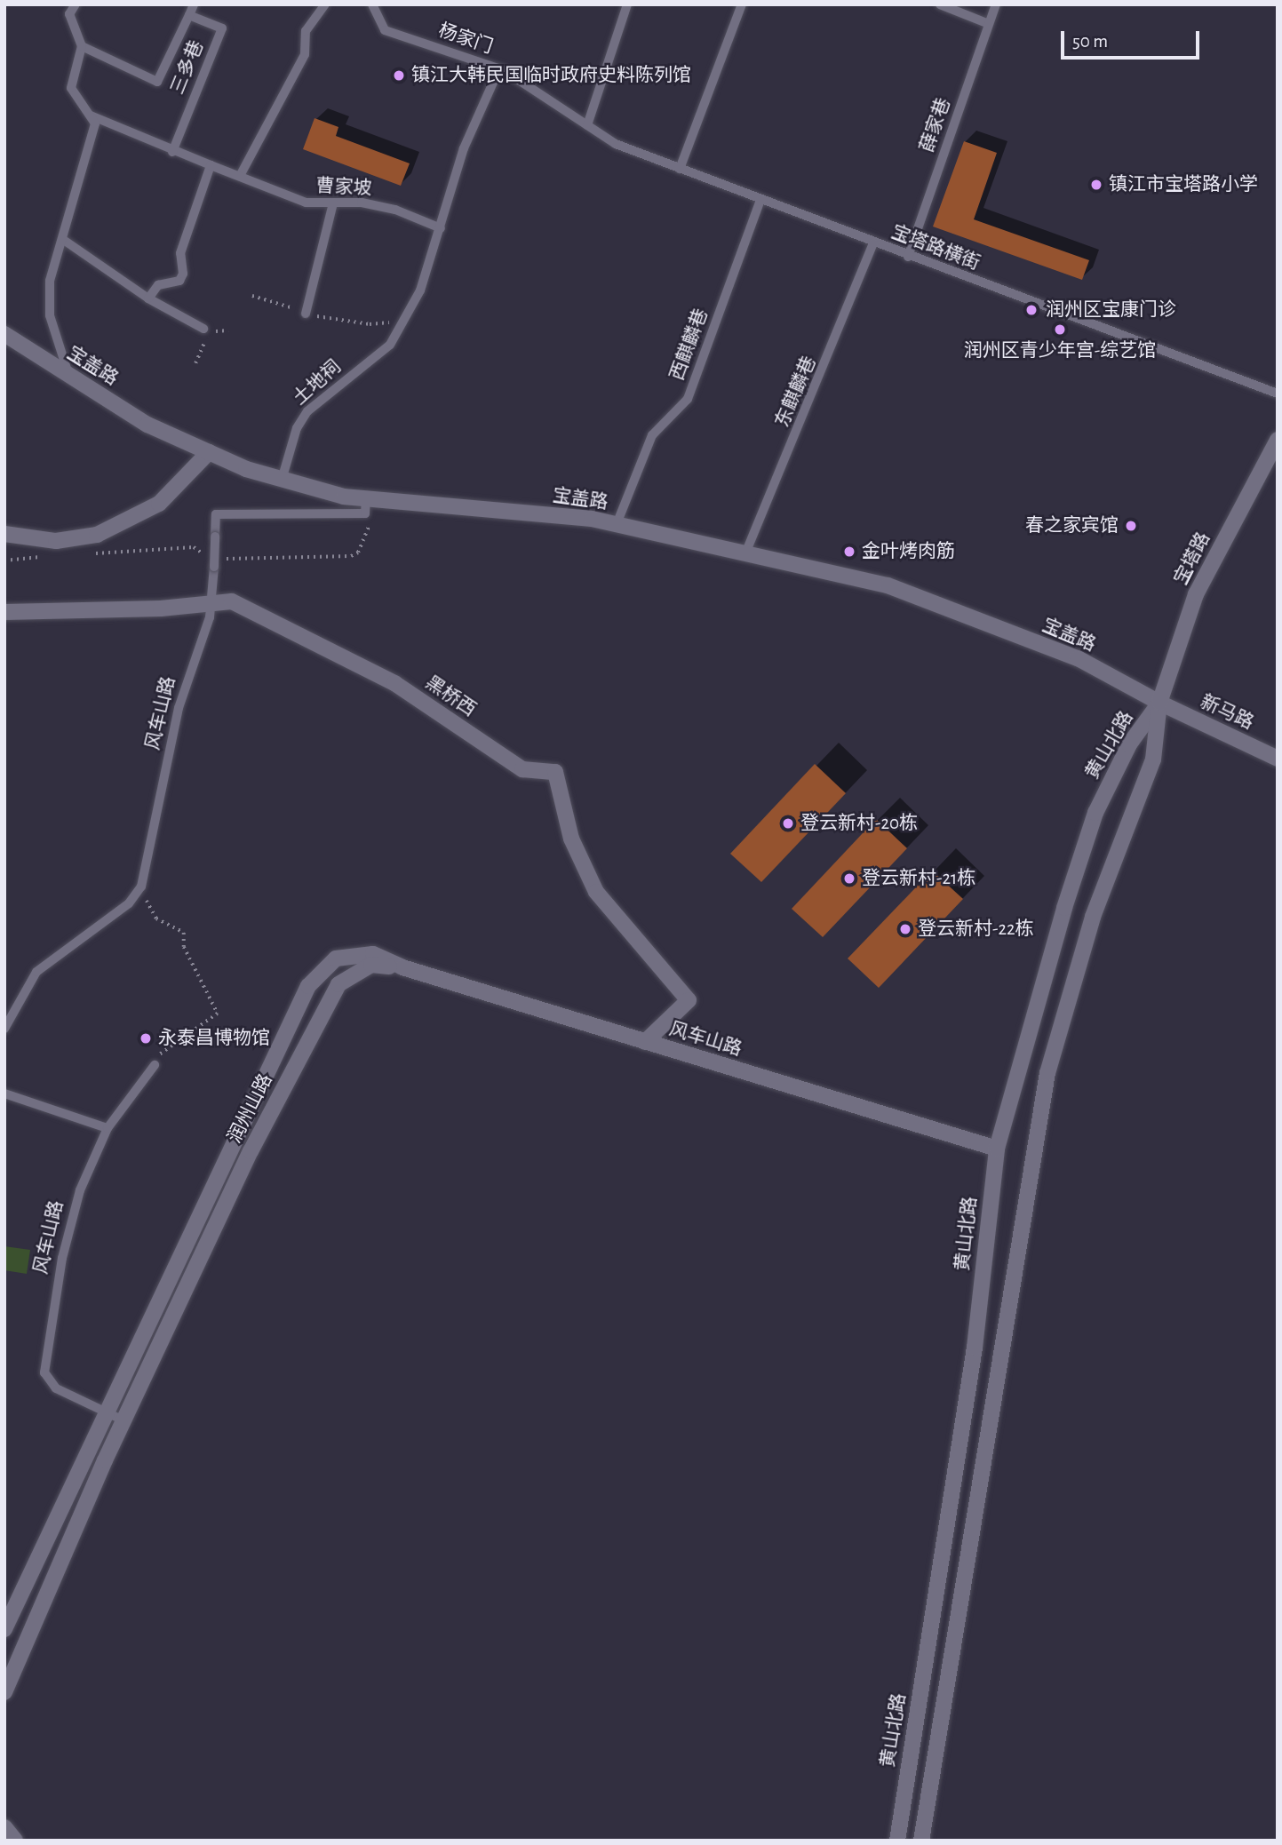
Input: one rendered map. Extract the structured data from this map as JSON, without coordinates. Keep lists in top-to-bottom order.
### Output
{
  "streets": {
    "street": [
      "宝盖路",
      "宝塔路",
      "黑桥西",
      "新马路",
      "风车山路",
      "黄山北路",
      "润州山路"
    ],
    "lane": [
      "杨家门",
      "三多巷",
      "薛家巷",
      "曹家坡",
      "宝塔路横街",
      "西麒麟巷",
      "土地祠",
      "东麒麟巷"
    ]
  },
  "crossings": [
    ["杨家门", "宝塔路横街"],
    ["杨家门", "土地祠"],
    ["三多巷", "曹家坡"],
    ["薛家巷", "宝塔路横街"],
    ["曹家坡", "土地祠"],
    ["宝塔路横街", "西麒麟巷"],
    ["宝塔路横街", "东麒麟巷"],
    ["西麒麟巷", "宝盖路"],
    ["宝盖路", "土地祠"],
    ["宝盖路", "东麒麟巷"],
    ["宝盖路", "宝塔路"],
    ["宝盖路", "新马路"],
    ["宝盖路", "风车山路"],
    ["宝盖路", "黄山北路"],
    ["宝塔路", "新马路"],
    ["宝塔路", "黄山北路"],
    ["黑桥西", "风车山路"],
    ["新马路", "黄山北路"],
    ["风车山路", "黄山北路"],
    ["风车山路", "润州山路"]
  ],
  "places": [
    "镇江大韩民国临时政府史料陈列馆",
    "镇江市宝塔路小学",
    "润州区宝康门诊",
    "润州区青少年宫-综艺馆",
    "春之家宾馆",
    "金叶烤肉筋",
    "登云新村-20栋",
    "登云新村-21栋",
    "登云新村-22栋",
    "永泰昌博物馆"
  ],
  "scale_bar": "50 m"
}
